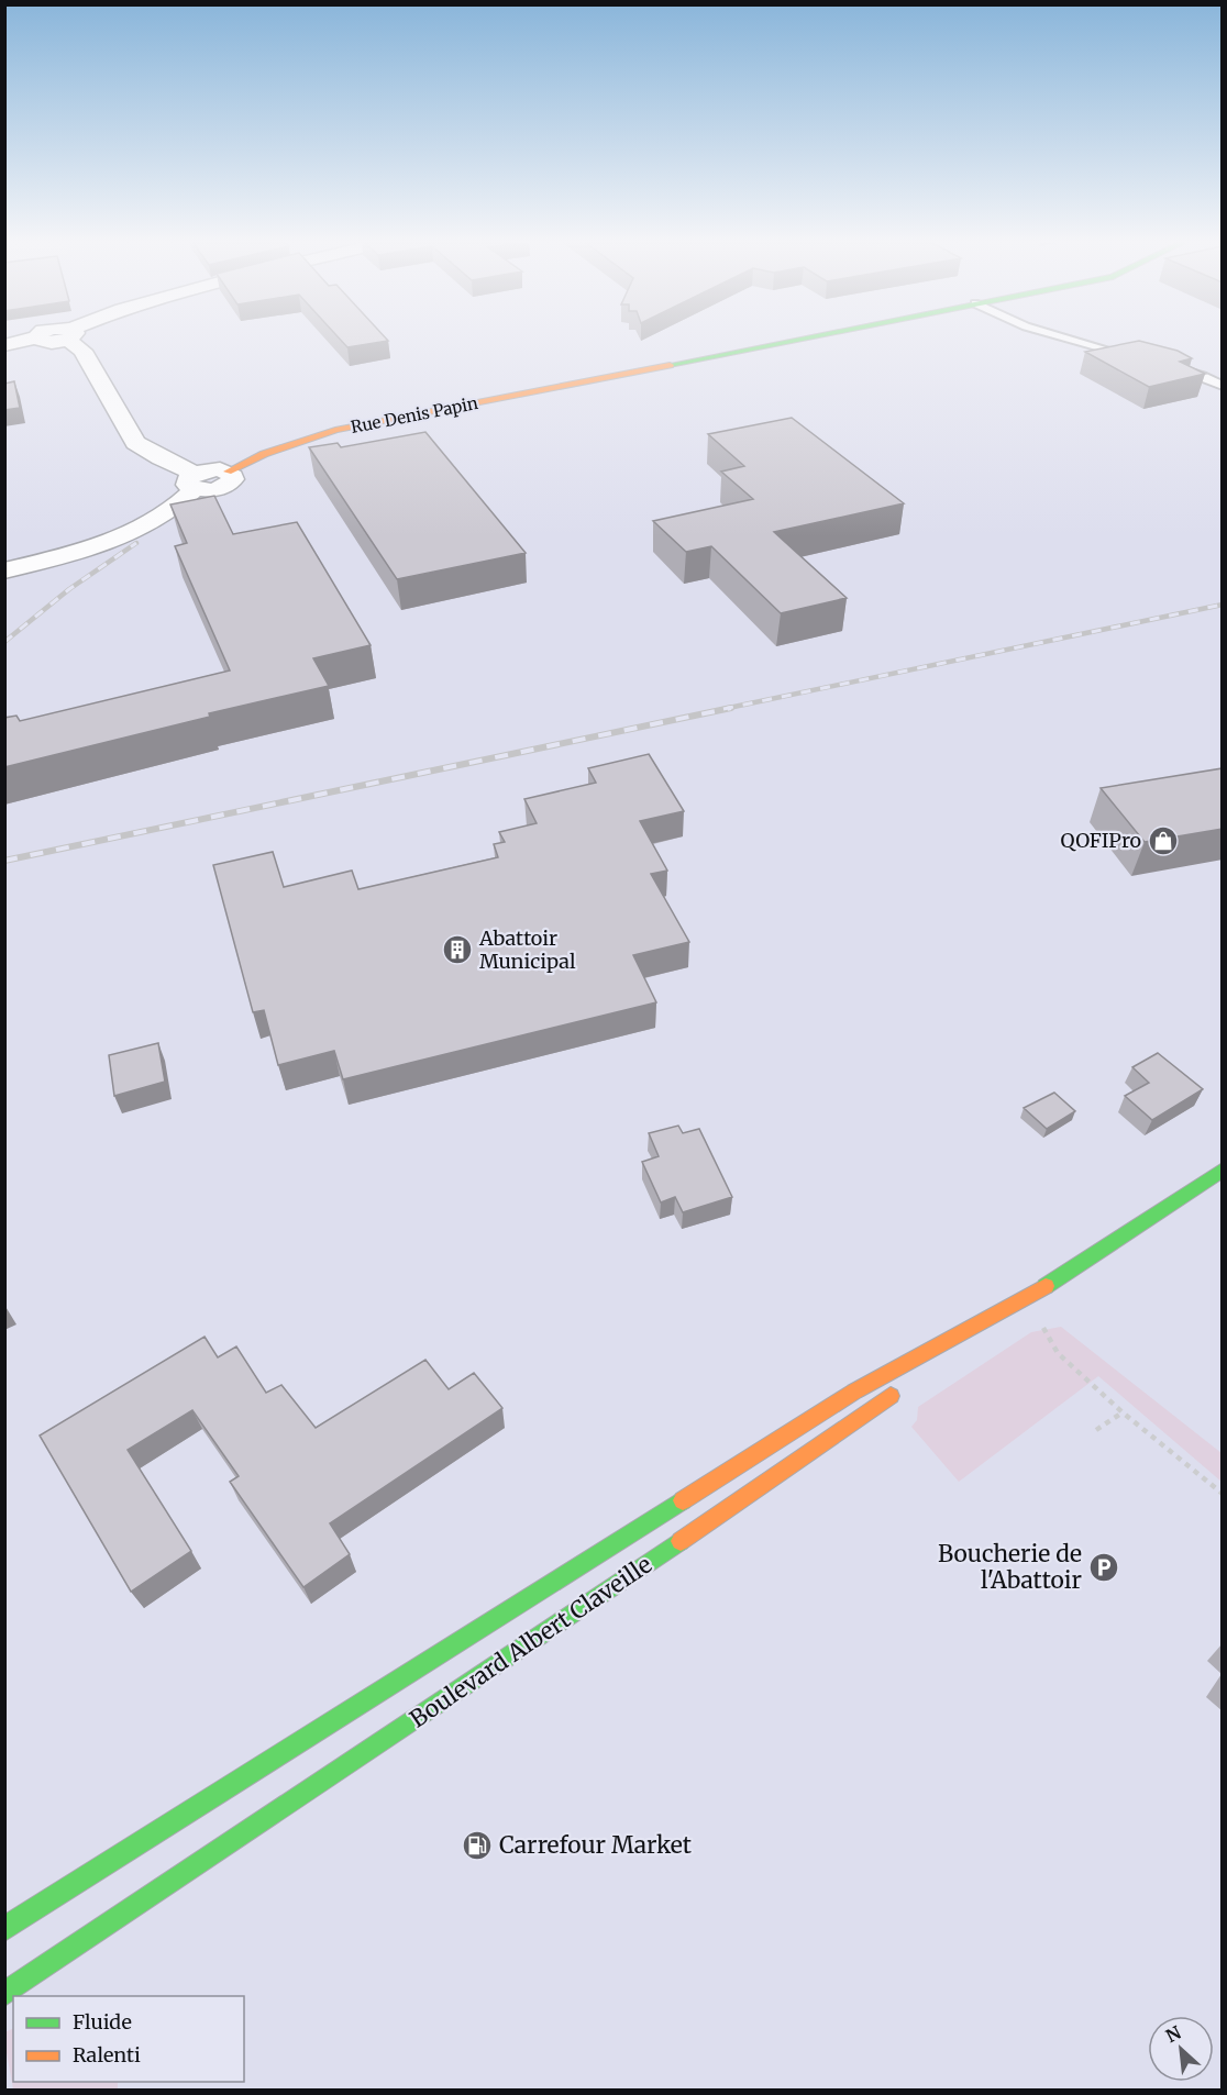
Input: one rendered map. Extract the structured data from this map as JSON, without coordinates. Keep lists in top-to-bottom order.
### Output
{
  "streets": {
    "street": ["Rue Denis Papin", "Boulevard Albert Claveille"]
  },
  "places": {
    "shop": ["QOFIPro"],
    "building": ["Abattoir Municipal"],
    "parking": ["Boucherie de l'Abattoir"],
    "fuel station": ["Carrefour Market"]
  },
  "legend": ["Fluide", "Ralenti"],
  "north": "top left"
}
